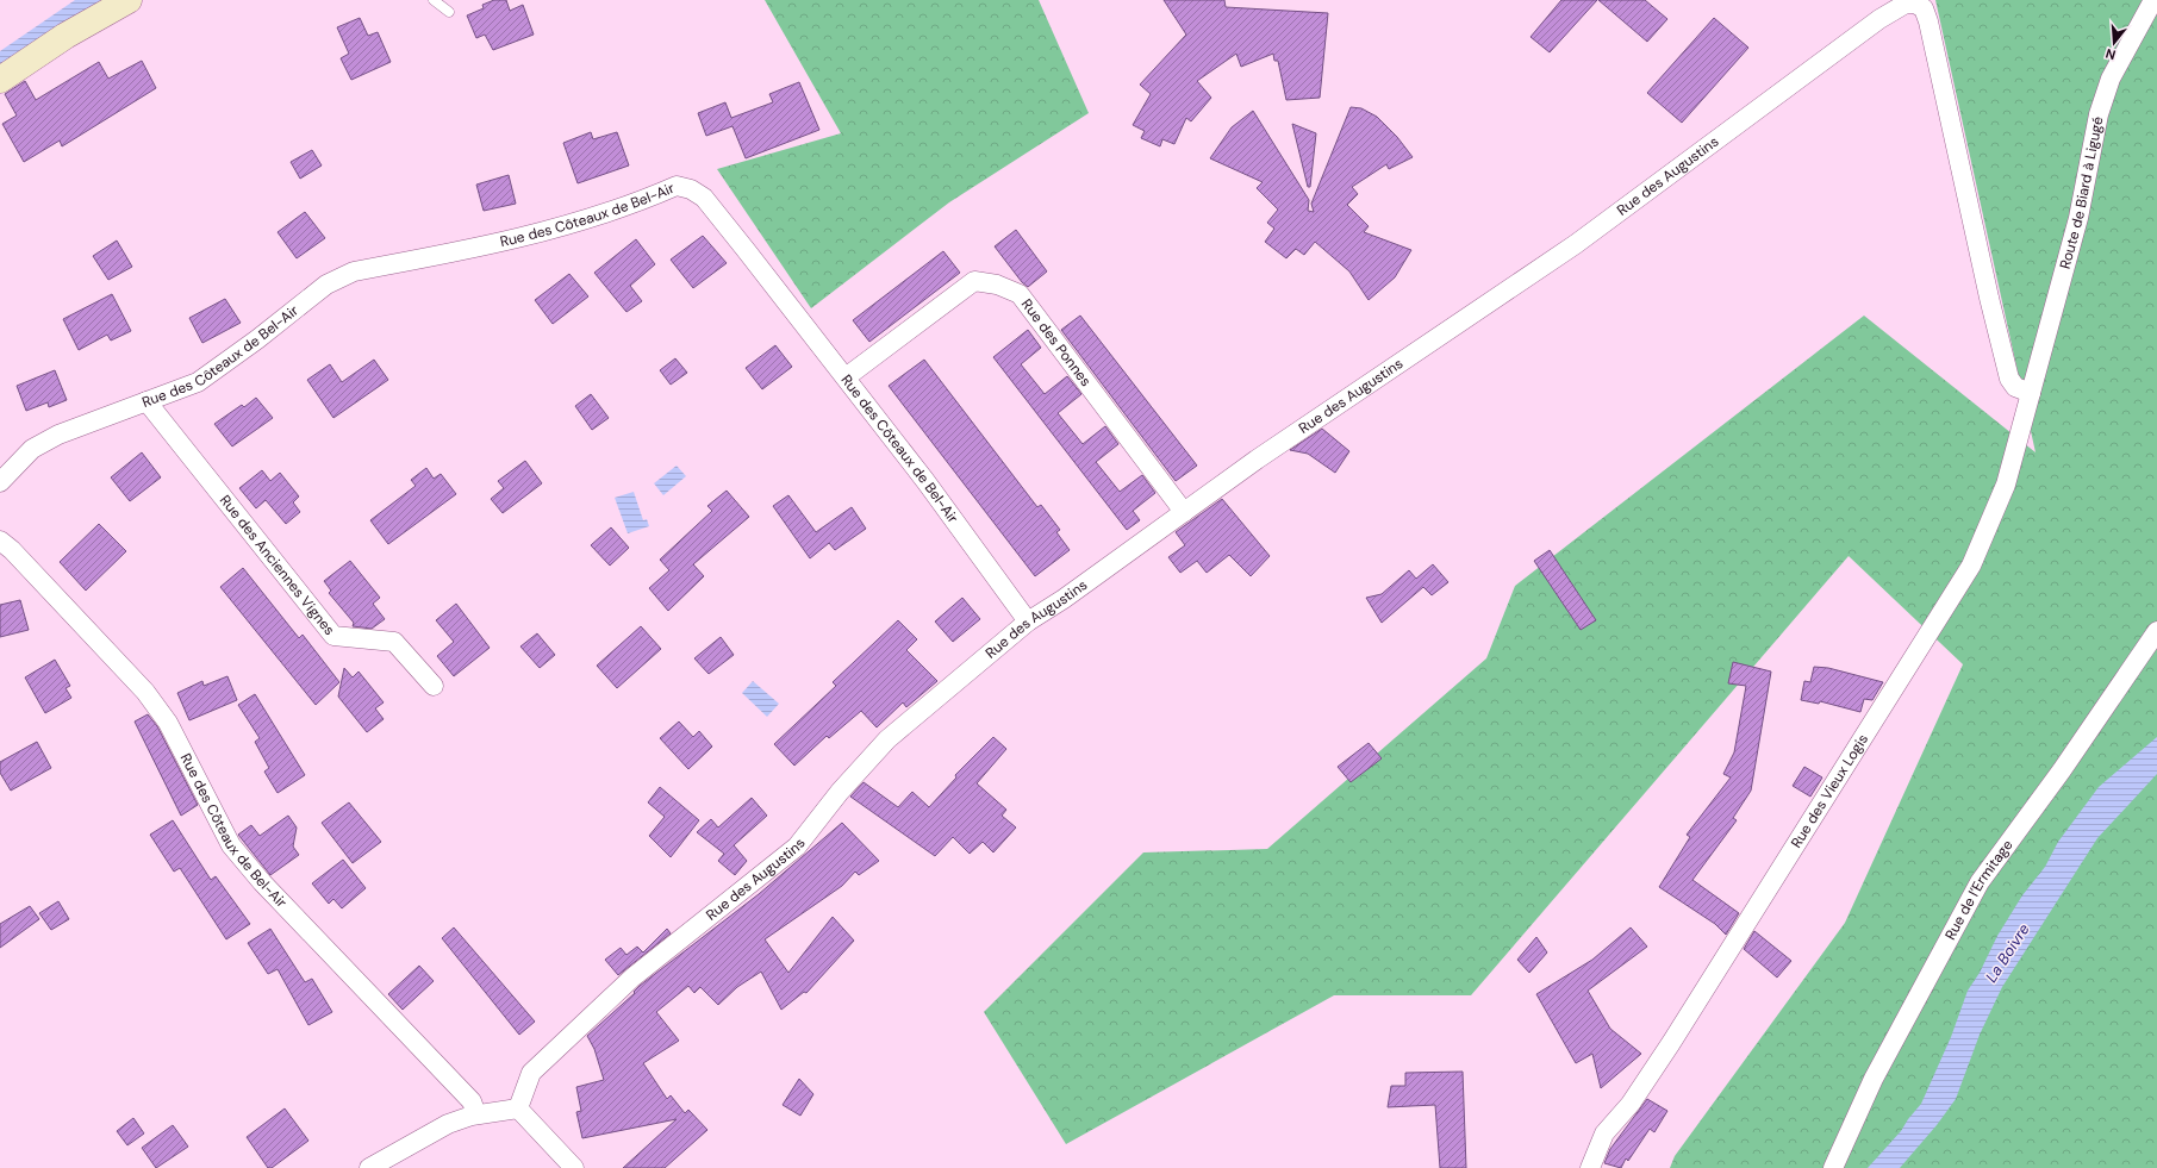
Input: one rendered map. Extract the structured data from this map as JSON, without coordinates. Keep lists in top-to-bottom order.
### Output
{
  "streets": {
    "street": [
      "Rue des Augustins",
      "Route de Biard à Ligugé",
      "Rue des Côteaux de Bel-Air",
      "Rue des Ponnes",
      "Rue des Anciennes Vignes",
      "Rue des Vieux Logis",
      "Rue de l’Ermitage"
    ]
  },
  "crossings": [
    ["Rue des Augustins", "Route de Biard à Ligugé"],
    ["Rue des Augustins", "Rue des Côteaux de Bel-Air"],
    ["Rue des Augustins", "Rue des Ponnes"],
    ["Rue des Augustins", "Rue des Vieux Logis"],
    ["Route de Biard à Ligugé", "Rue des Vieux Logis"],
    ["Rue des Côteaux de Bel-Air", "Rue des Ponnes"],
    ["Rue des Côteaux de Bel-Air", "Rue des Anciennes Vignes"]
  ],
  "water": ["La Boivre"],
  "north": "bottom"
}
